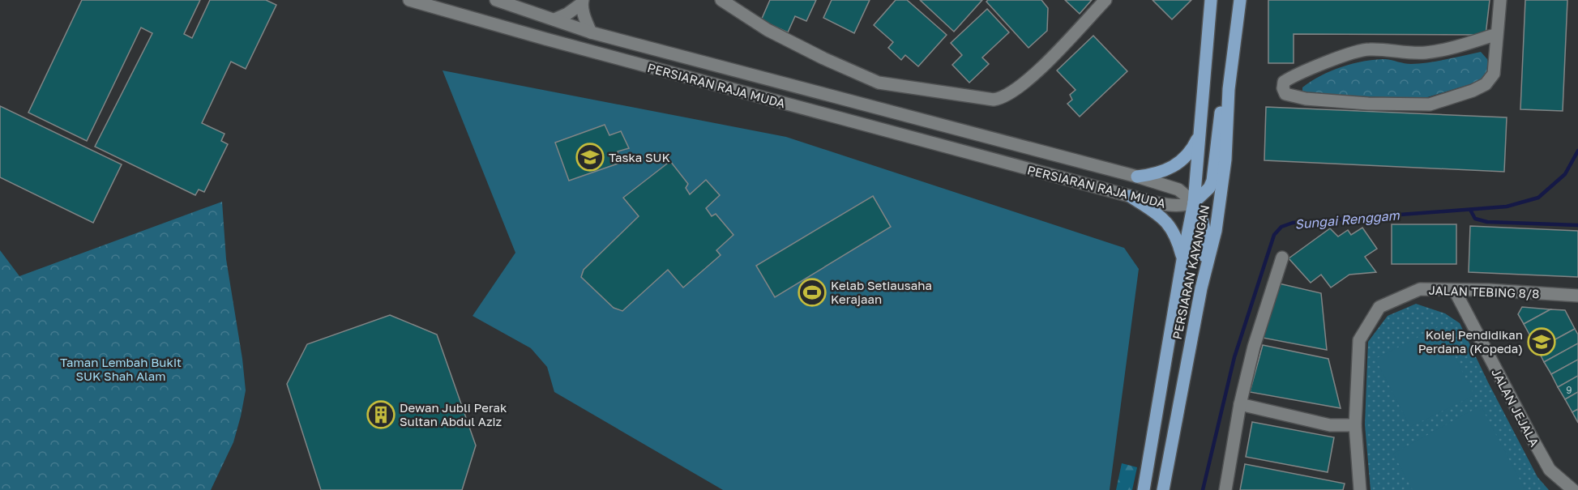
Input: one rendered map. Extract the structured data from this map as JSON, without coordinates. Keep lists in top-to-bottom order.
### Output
{
  "streets": {
    "main road": ["PERSIARAN KAYANGAN"],
    "street": ["PERSIARAN RAJA MUDA", "JALAN TEBING 8/8", "JALAN JEJALA"]
  },
  "crossings": [
    ["PERSIARAN RAJA MUDA", "PERSIARAN KAYANGAN"],
    ["JALAN TEBING 8/8", "JALAN JEJALA"]
  ],
  "water": ["Sungai Renggam"],
  "parks": ["Taman Lembah Bukit SUK Shah Alam"],
  "places": {
    "school or university": ["Taska SUK", "Kolej Pendidikan Perdana (Kopeda)"],
    "sports": ["Kelab Setiausaha Kerajaan"],
    "building": ["Dewan Jubli Perak Sultan Abdul Aziz"]
  },
  "house_numbers": ["9"]
}
